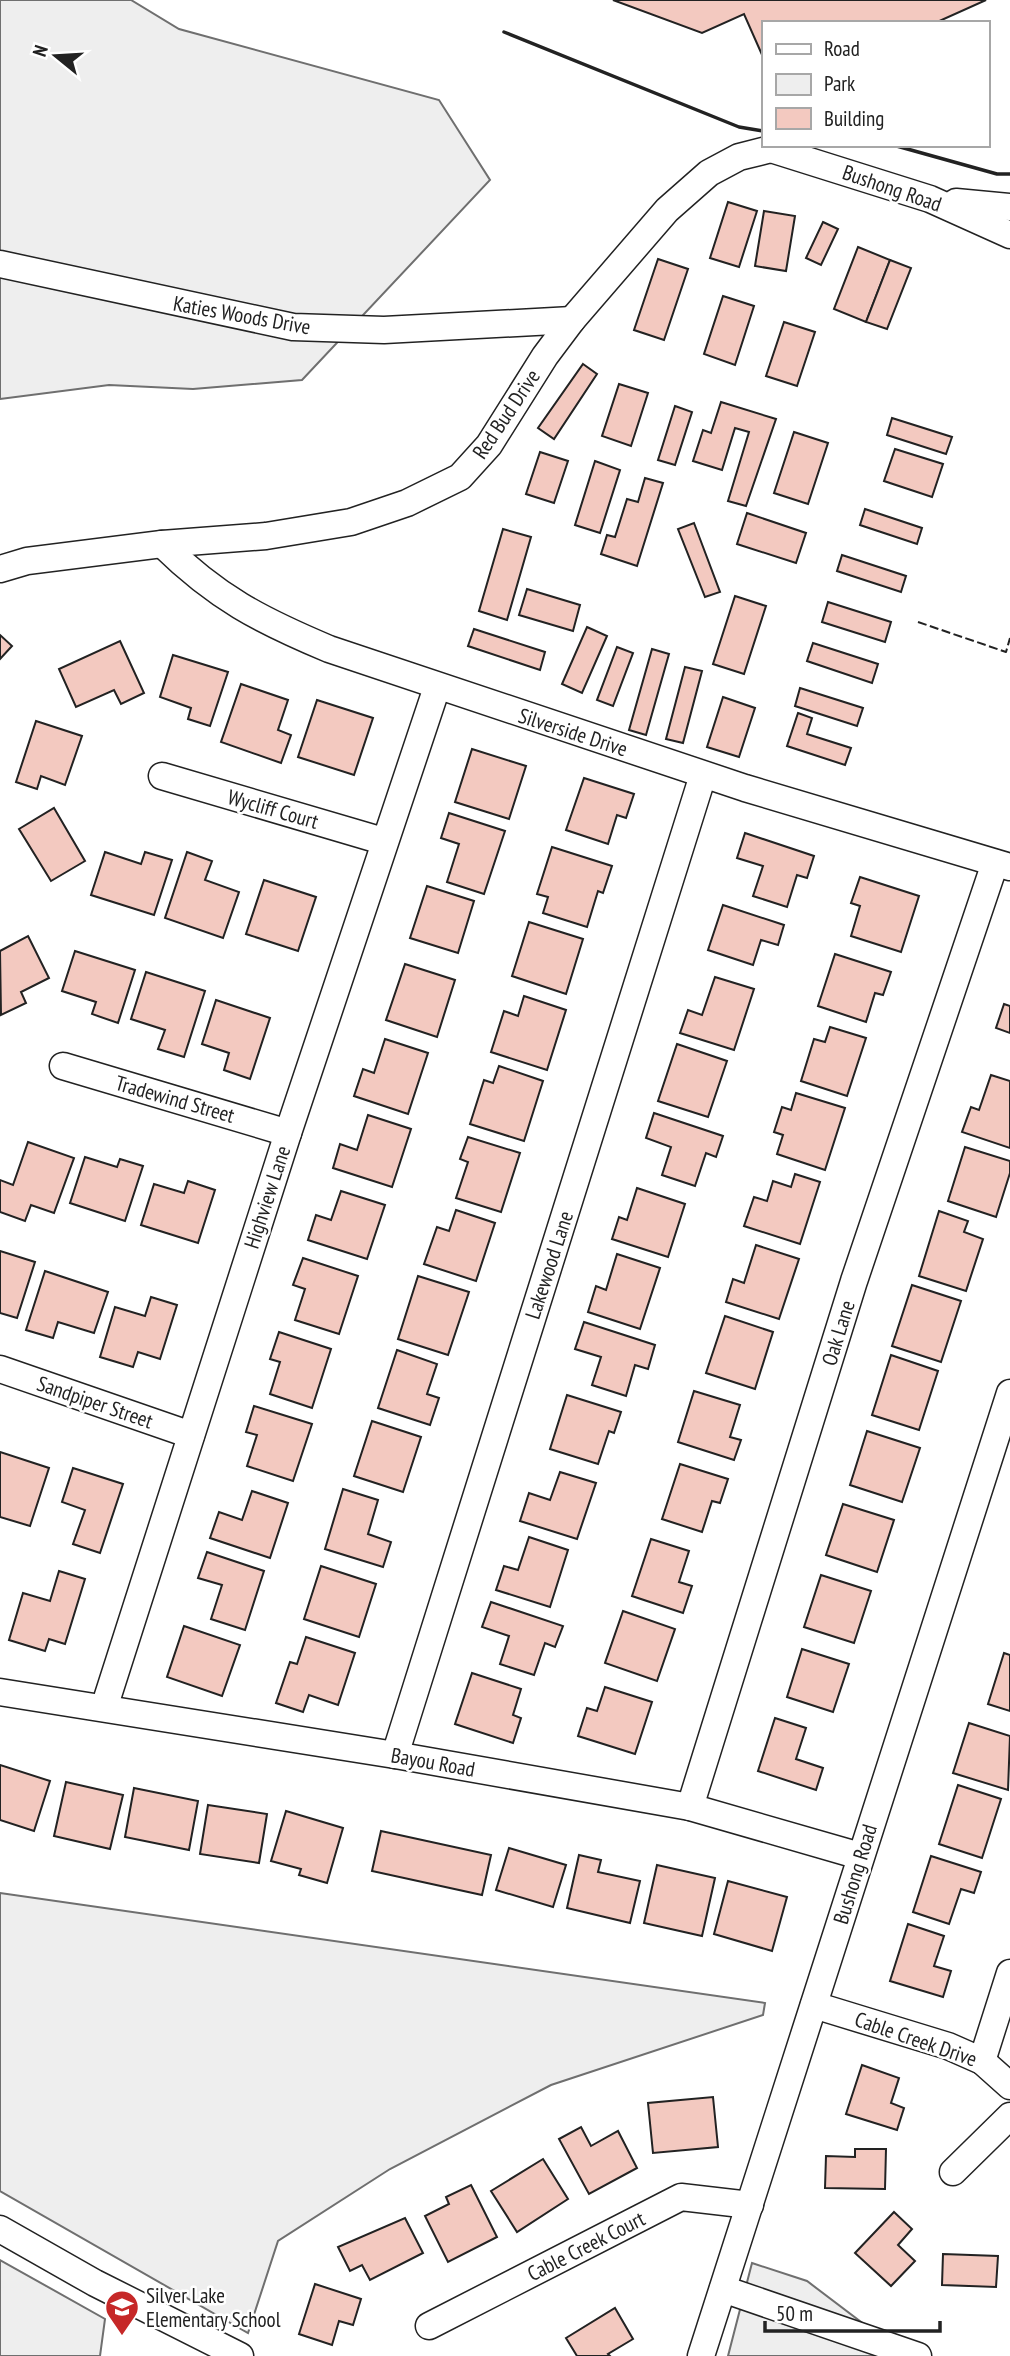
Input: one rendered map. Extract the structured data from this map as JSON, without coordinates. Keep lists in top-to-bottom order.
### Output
{
  "streets": {
    "street": [
      "Bushong Road",
      "Katies Woods Drive",
      "Red Bud Drive",
      "Silverside Drive",
      "Wycliff Court",
      "Tradewind Street",
      "Highview Lane",
      "Lakewood Lane",
      "Oak Lane",
      "Sandpiper Street",
      "Bayou Road",
      "Cable Creek Drive",
      "Cable Creek Court"
    ]
  },
  "crossings": [
    ["Bushong Road", "Red Bud Drive"],
    ["Bushong Road", "Bayou Road"],
    ["Bushong Road", "Cable Creek Drive"],
    ["Bushong Road", "Cable Creek Court"],
    ["Katies Woods Drive", "Red Bud Drive"],
    ["Red Bud Drive", "Silverside Drive"],
    ["Silverside Drive", "Highview Lane"],
    ["Silverside Drive", "Lakewood Lane"],
    ["Silverside Drive", "Oak Lane"],
    ["Wycliff Court", "Highview Lane"],
    ["Tradewind Street", "Highview Lane"],
    ["Highview Lane", "Sandpiper Street"],
    ["Highview Lane", "Bayou Road"],
    ["Lakewood Lane", "Bayou Road"],
    ["Oak Lane", "Bayou Road"]
  ],
  "places": {
    "school or university": ["Silver Lake Elementary School"]
  },
  "legend": ["Road", "Park", "Building"],
  "scale_bar": "50 m",
  "north": "left"
}
